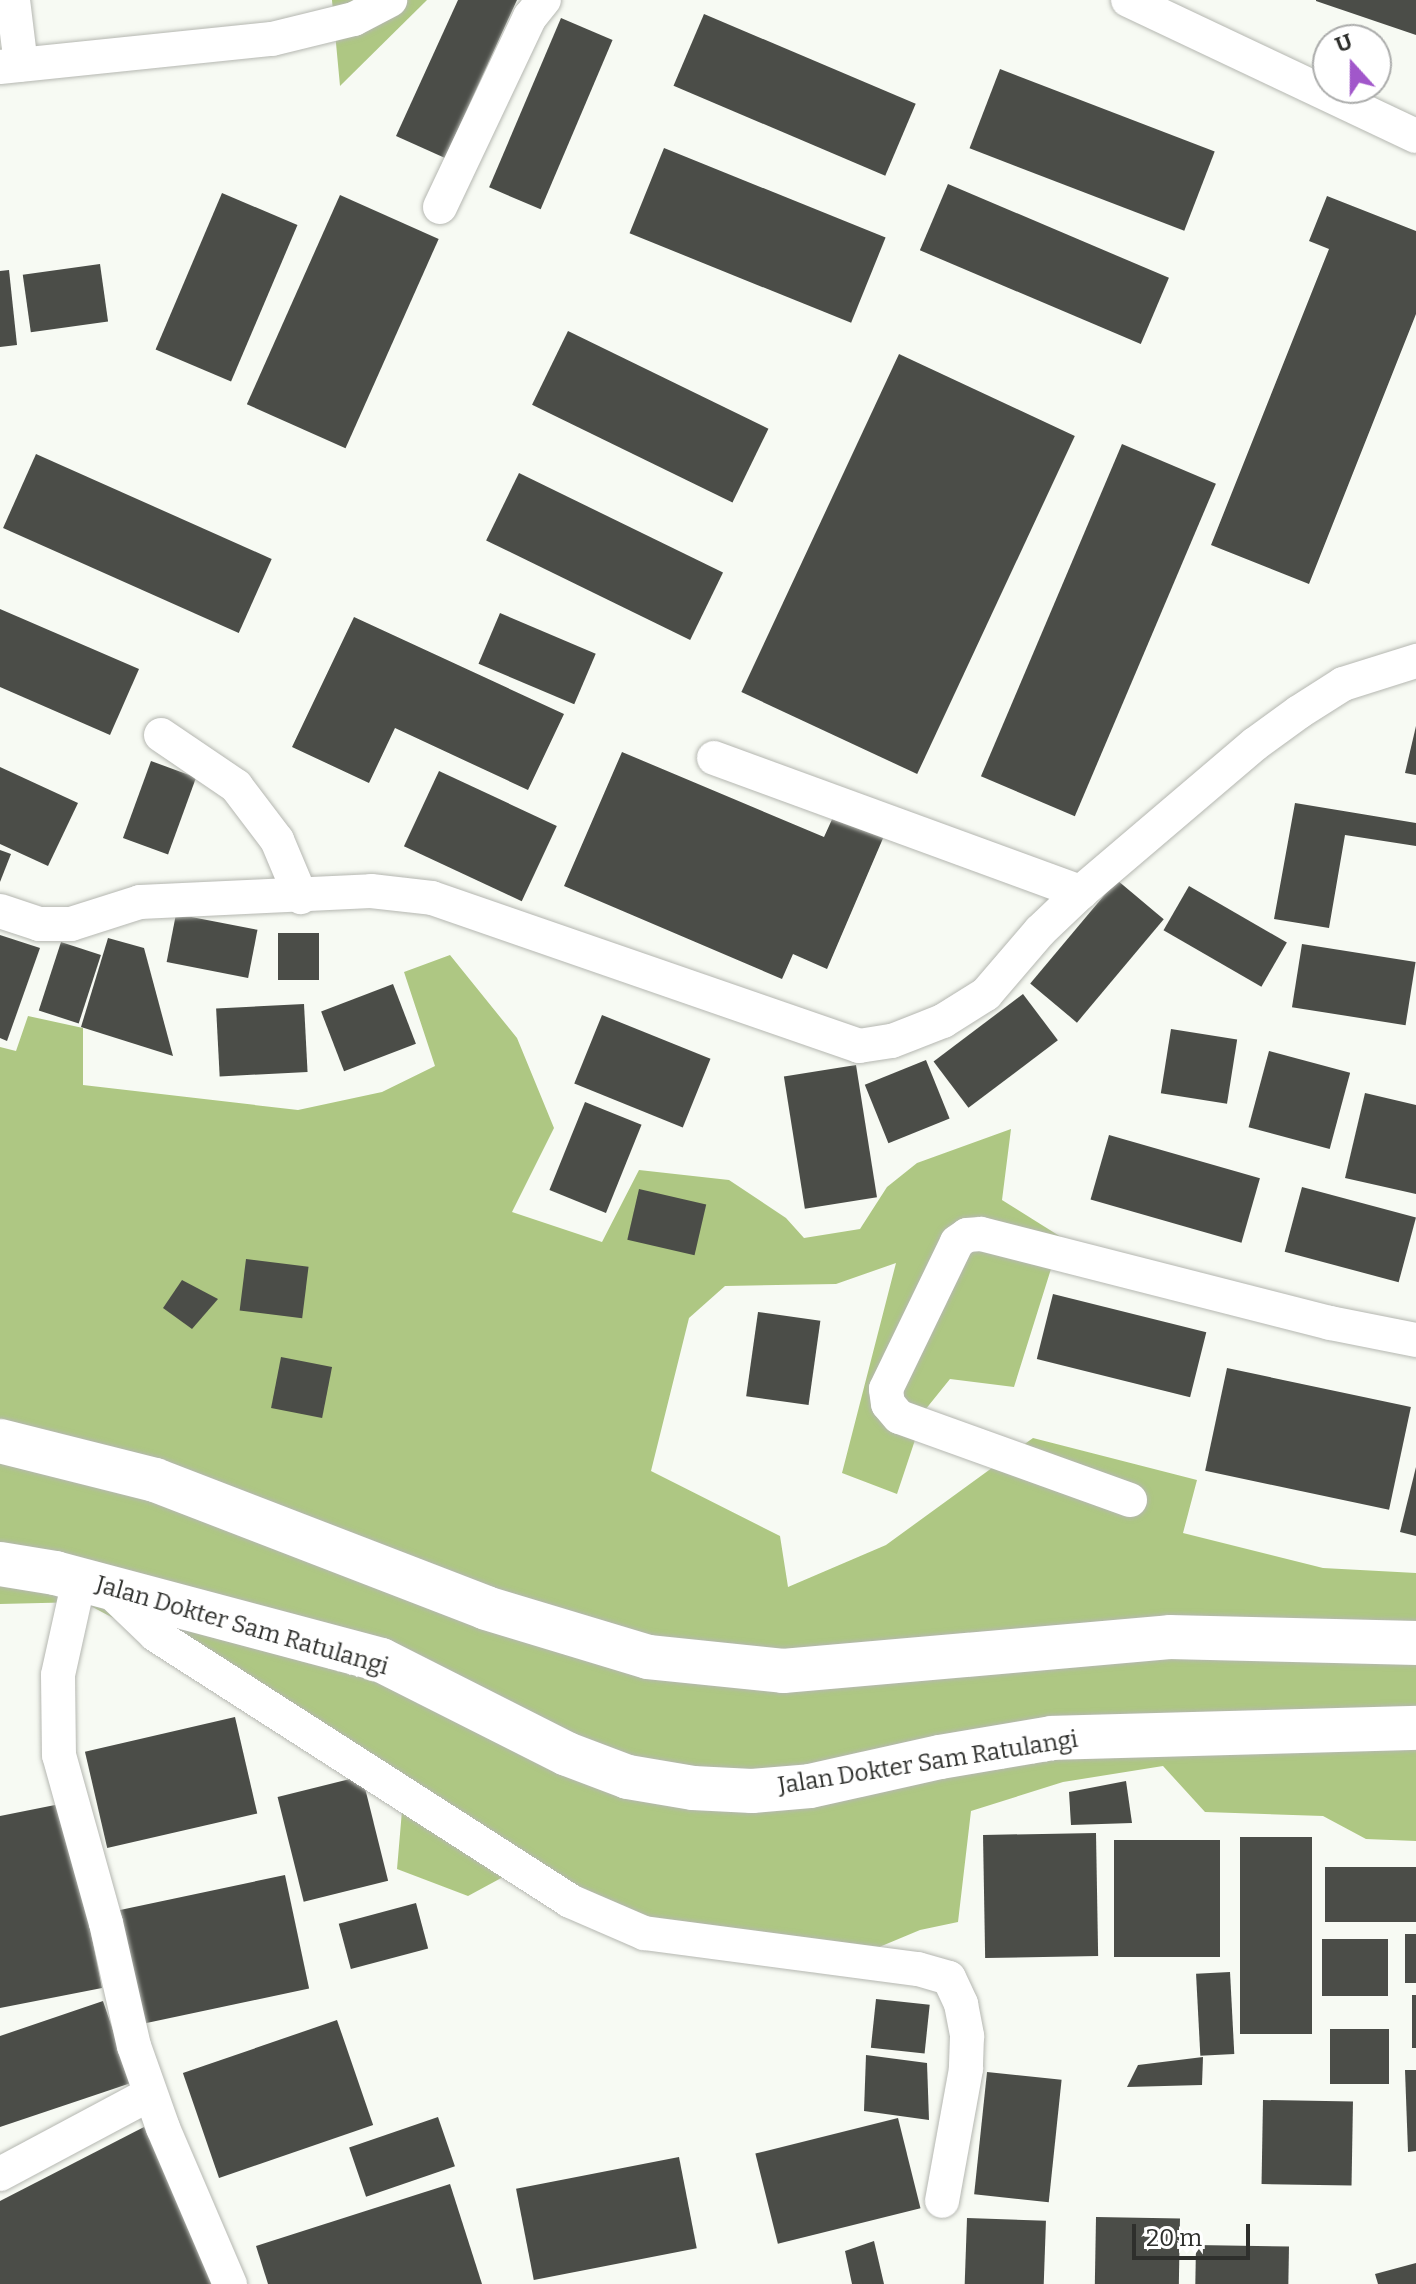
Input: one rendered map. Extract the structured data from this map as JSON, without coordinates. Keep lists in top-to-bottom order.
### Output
{
  "streets": {
    "main road": ["Jalan Dokter Sam Ratulangi"]
  },
  "scale_bar": "20 m",
  "north": "top"
}
